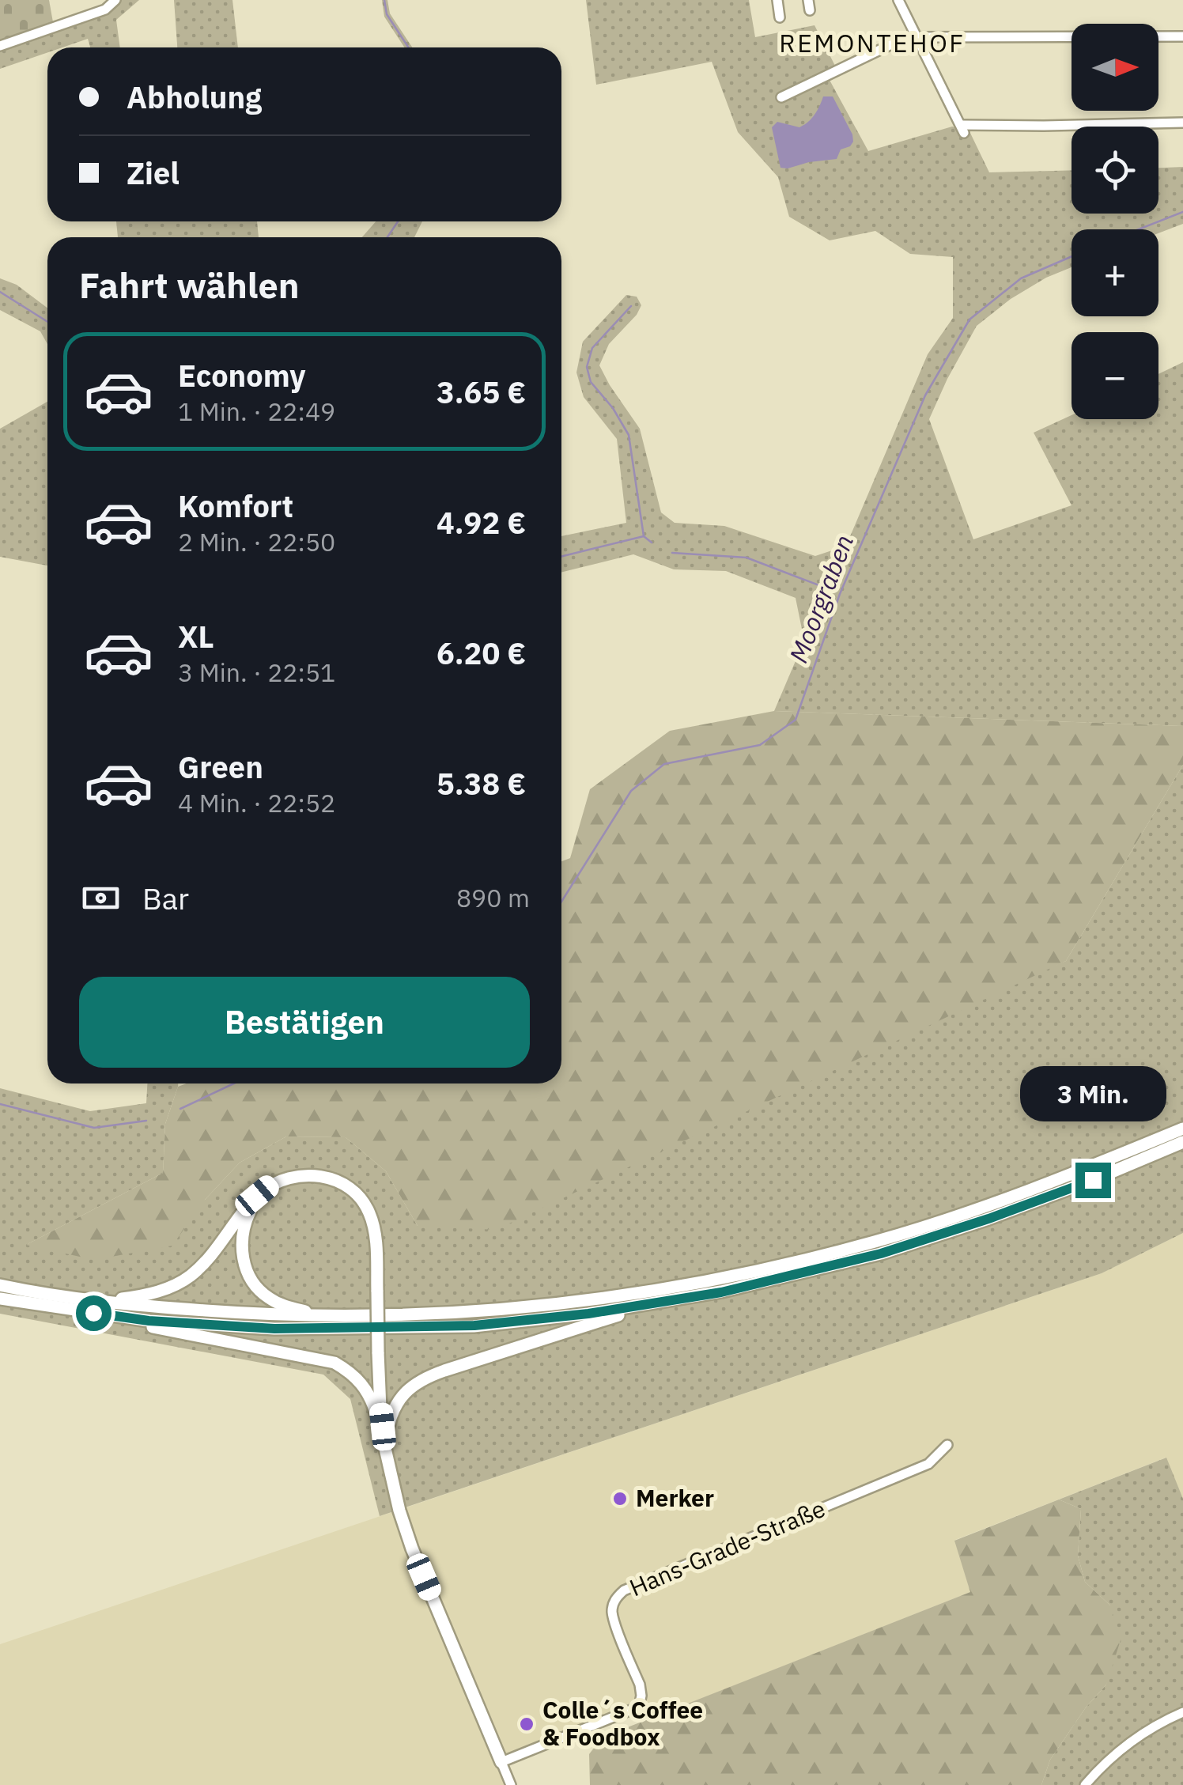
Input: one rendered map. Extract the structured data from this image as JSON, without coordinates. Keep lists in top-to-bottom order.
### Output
{
  "streets": {
    "street": ["Hans-Grade-Straße"]
  },
  "districts": ["REMONTEHOF"],
  "water": ["Moorgraben"],
  "places": ["Merker", "Colle´s Coffee & Foodbox"],
  "north": "right",
  "page": {
    "map_buttons": ["+", "−"],
    "banner": ["Abholung", "Ziel"],
    "heading": "Fahrt wählen",
    "list": [
      {
        "name": "Economy",
        "note": "1 Min. · 22:49",
        "value": "3.65 €"
      },
      {
        "name": "Komfort",
        "note": "2 Min. · 22:50",
        "value": "4.92 €"
      },
      {
        "name": "XL",
        "note": "3 Min. · 22:51",
        "value": "6.20 €"
      },
      {
        "name": "Green",
        "note": "4 Min. · 22:52",
        "value": "5.38 €"
      }
    ],
    "pay": ["Bar", "890 m"],
    "buttons": "Bestätigen",
    "bubble": "3 Min."
  }
}
